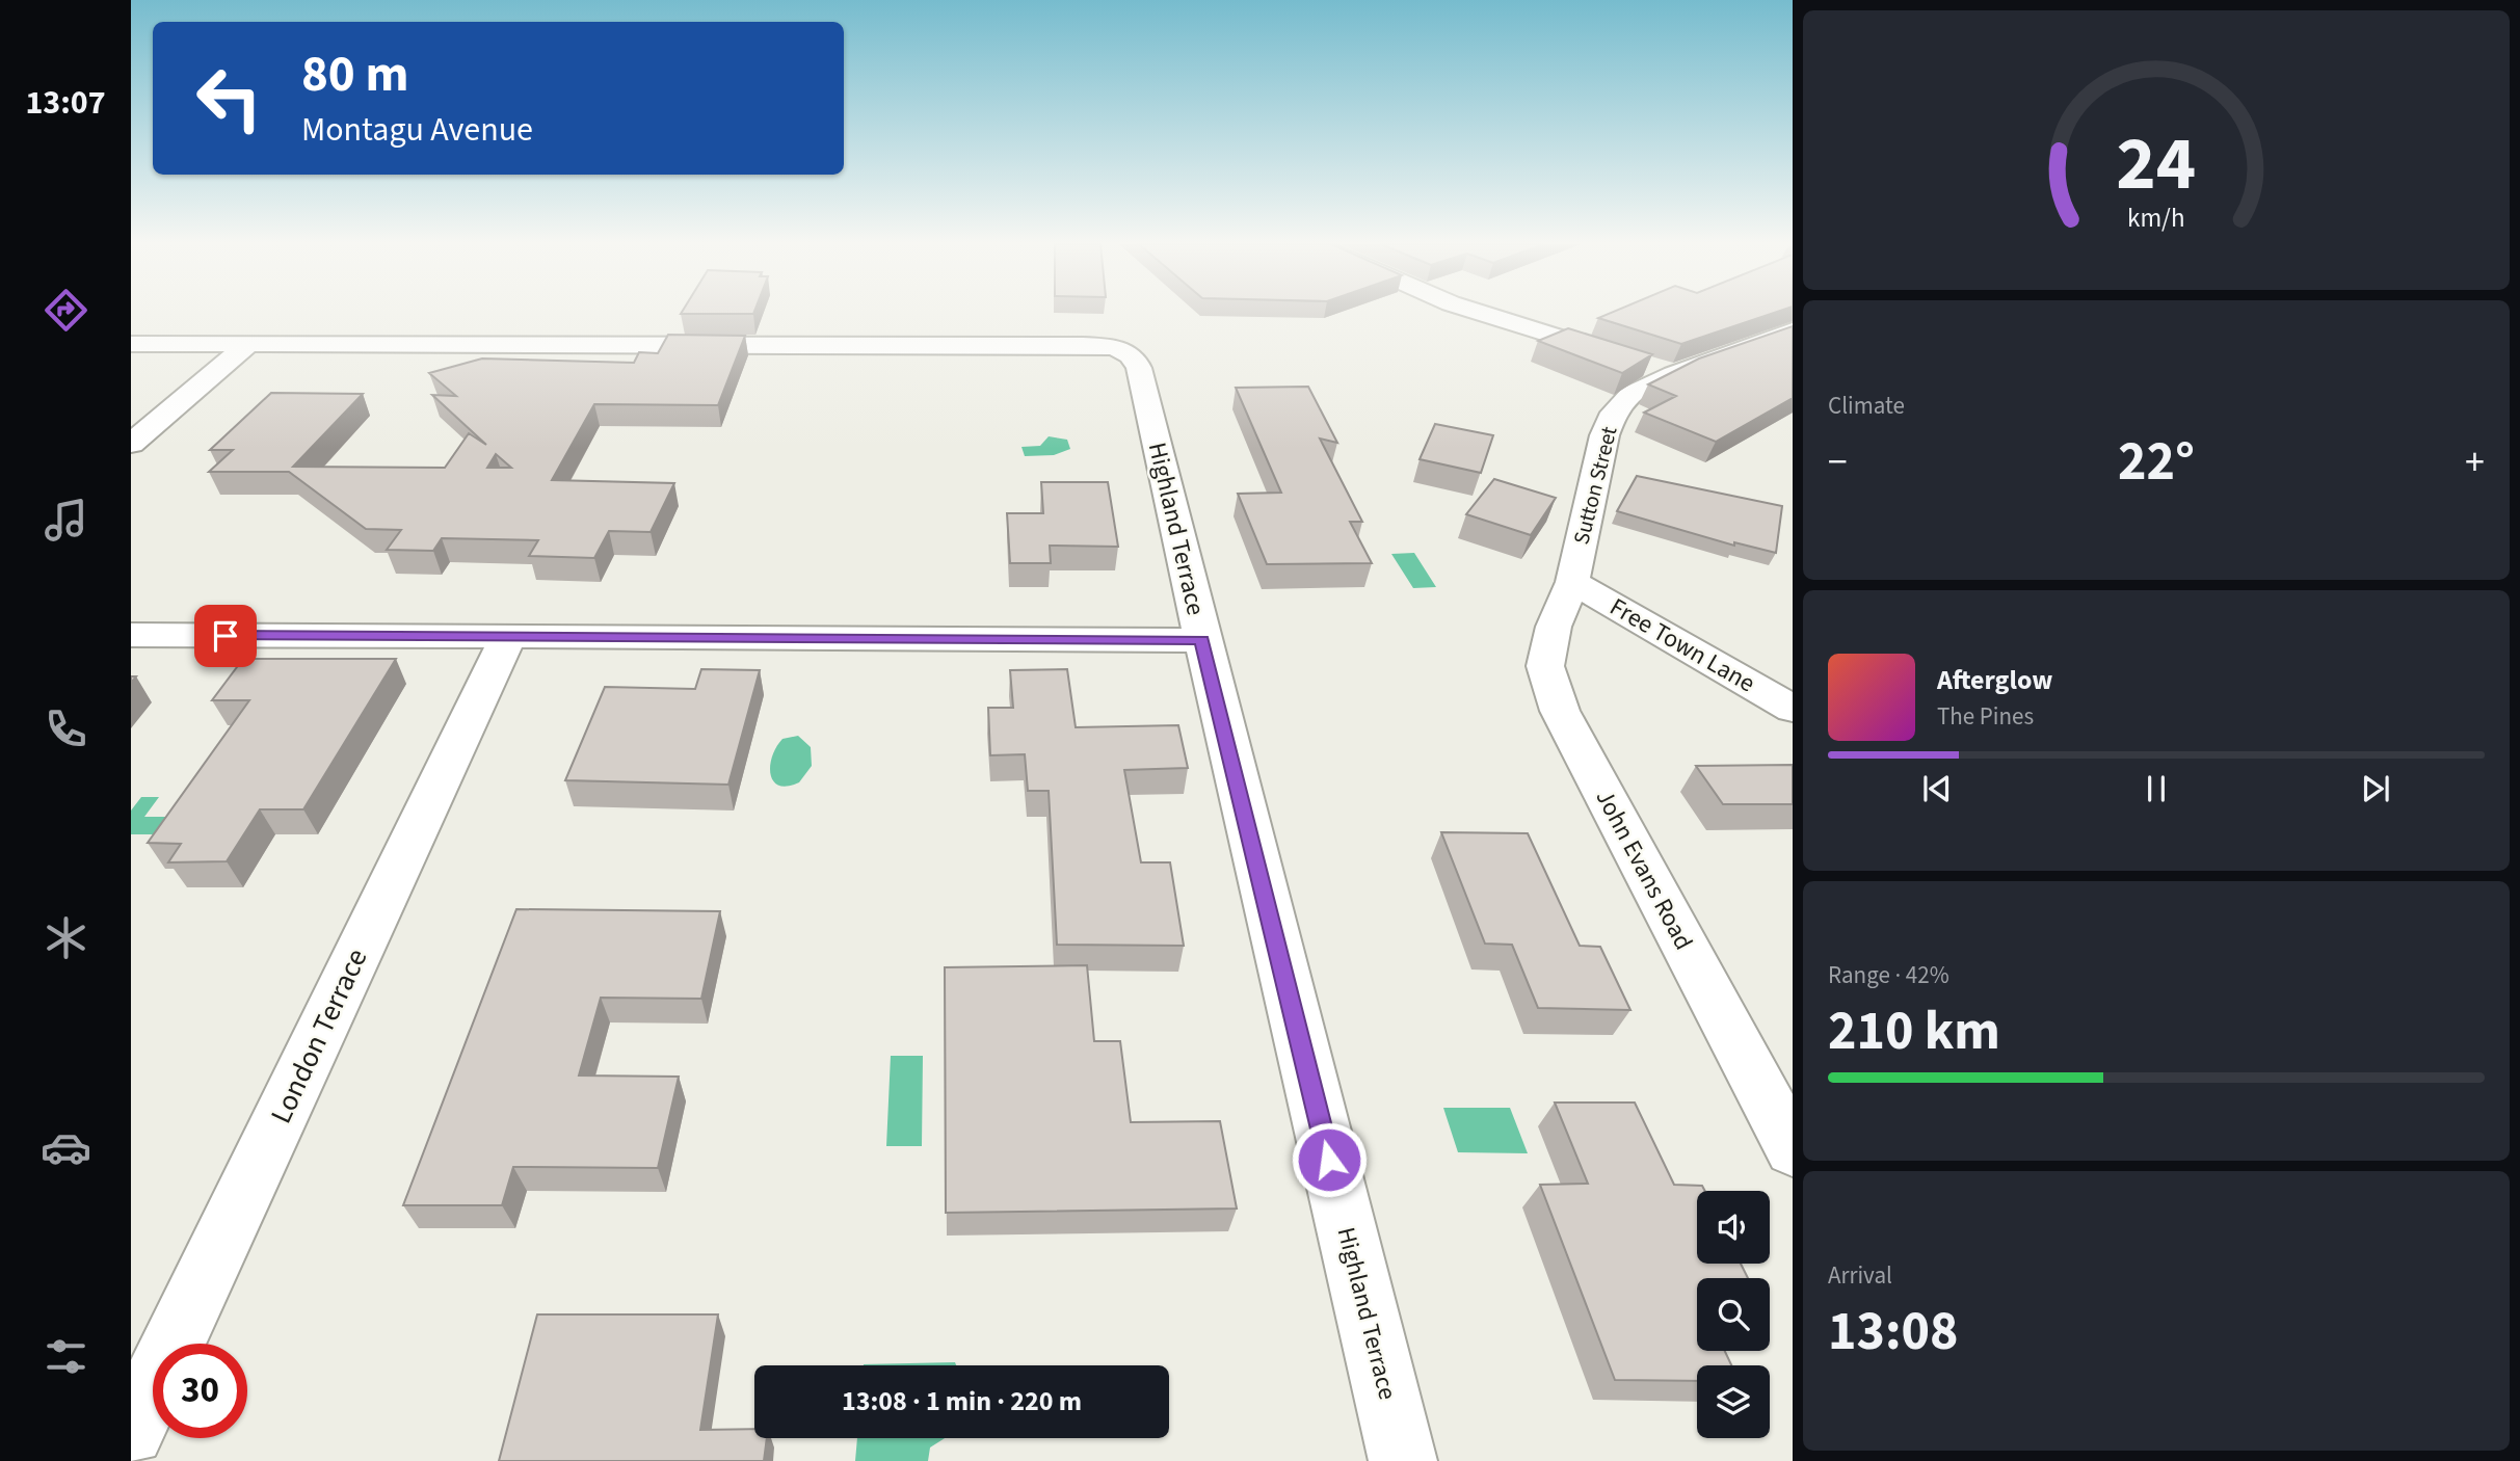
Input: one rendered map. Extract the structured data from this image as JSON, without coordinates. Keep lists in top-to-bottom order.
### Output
{
  "streets": {
    "street": [
      "Sutton Street",
      "Highland Terrace",
      "Free Town Lane",
      "John Evans Road",
      "London Terrace"
    ]
  },
  "crossings": [
    ["Sutton Street", "Free Town Lane"],
    ["Sutton Street", "John Evans Road"],
    ["Free Town Lane", "John Evans Road"]
  ],
  "page": {
    "tabs": "13:07",
    "turn": ["80 m", "Montagu Avenue"],
    "tile": [
      "Climate",
      ["Range · 42%", "210 km"],
      ["Arrival", "13:08"]
    ],
    "heat": ["−", "22°", "+"],
    "song": ["Afterglow", "The Pines"],
    "limit": "30",
    "trip": "13:08 · 1 min · 220 m",
    "gauge": ["24", "km/h"]
  }
}
